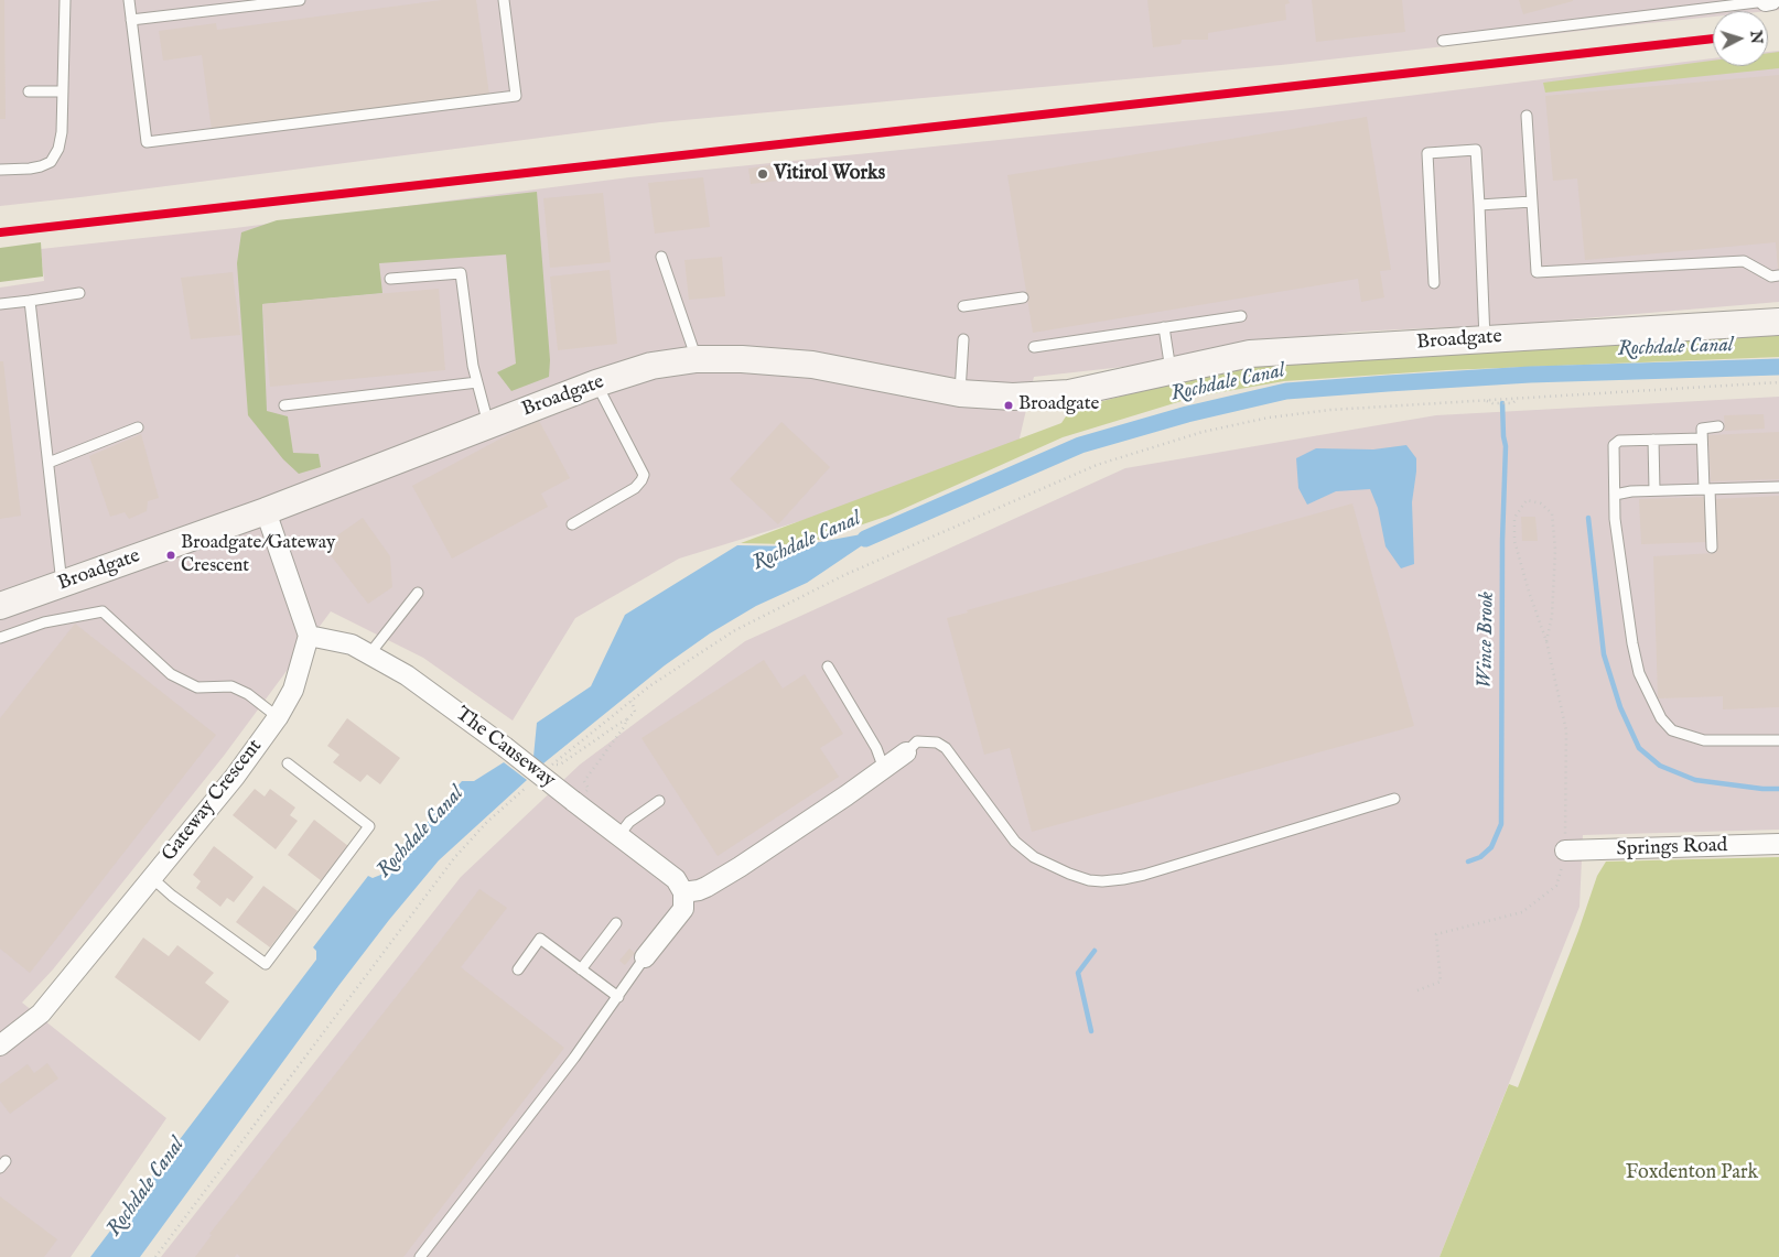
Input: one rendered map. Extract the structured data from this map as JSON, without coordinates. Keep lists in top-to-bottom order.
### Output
{
  "streets": {
    "street": [
      "Broadgate",
      "The Causeway",
      "Gateway Crescent",
      "Springs Road"
    ]
  },
  "crossings": [
    ["The Causeway", "Gateway Crescent"]
  ],
  "water": ["Rochdale Canal", "Wince Brook"],
  "parks": ["Foxdenton Park"],
  "places": ["Vitirol Works", "Broadgate", "Broadgate/Gateway Crescent"],
  "north": "right"
}
